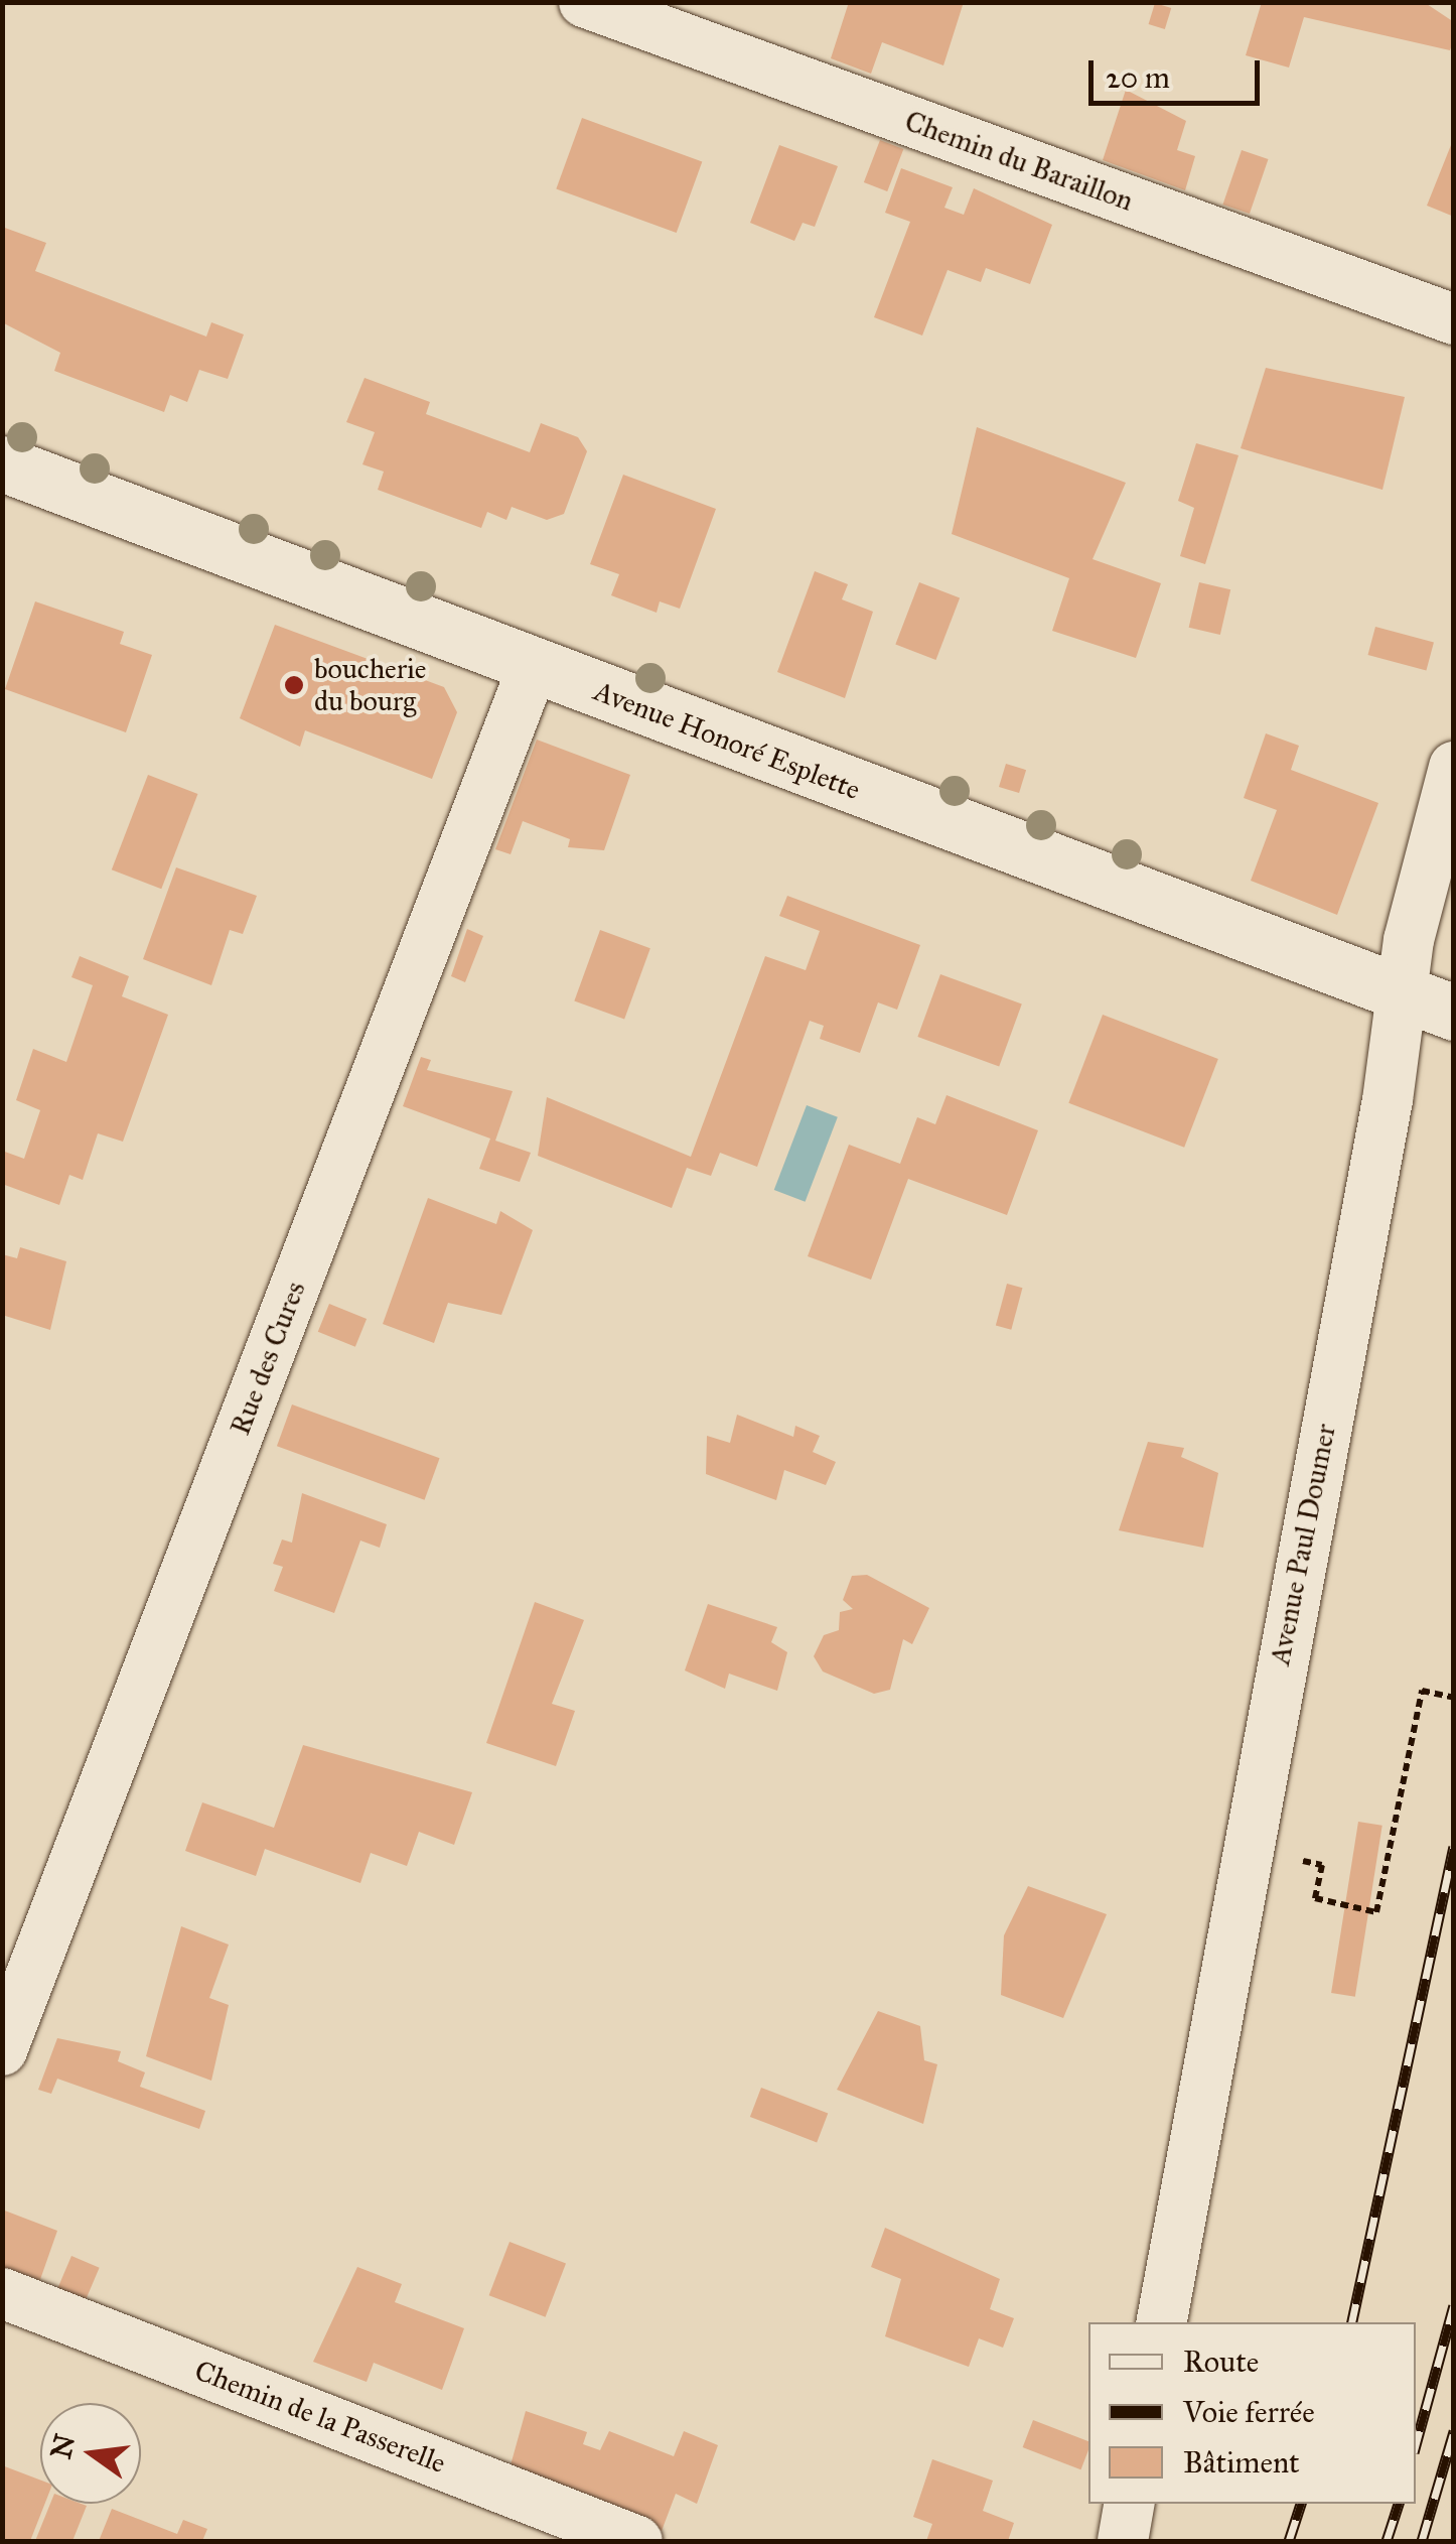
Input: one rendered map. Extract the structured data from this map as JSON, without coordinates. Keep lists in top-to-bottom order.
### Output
{
  "streets": {
    "street": [
      "Chemin du Baraillon",
      "Avenue Honoré Esplette",
      "Rue des Cures",
      "Avenue Paul Doumer",
      "Chemin de la Passerelle"
    ]
  },
  "crossings": [
    ["Avenue Honoré Esplette", "Rue des Cures"],
    ["Avenue Honoré Esplette", "Avenue Paul Doumer"]
  ],
  "places": ["boucherie du bourg"],
  "legend": ["Route", "Voie ferrée", "Bâtiment"],
  "scale_bar": "20 m",
  "north": "left"
}
